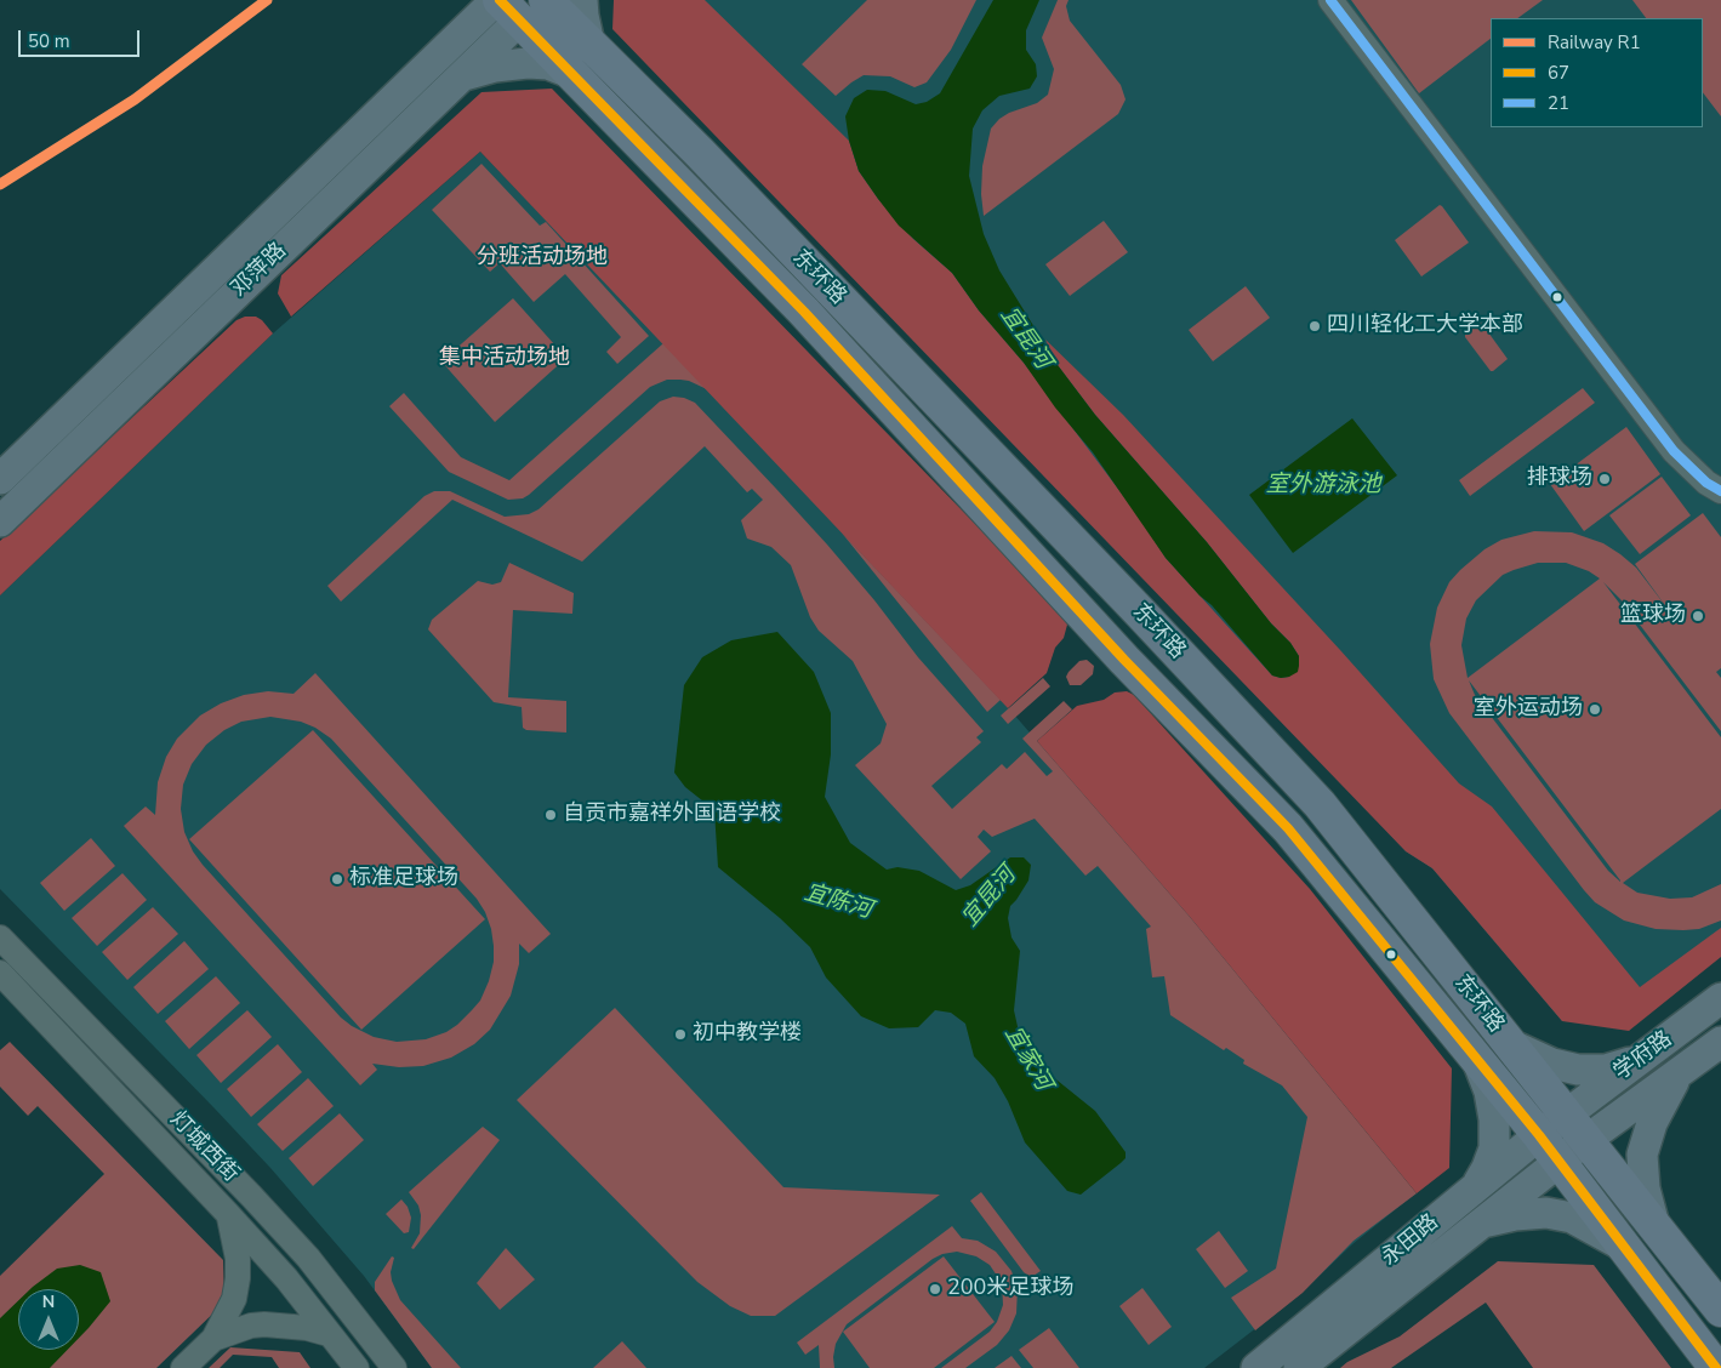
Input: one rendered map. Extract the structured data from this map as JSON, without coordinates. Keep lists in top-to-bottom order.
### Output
{
  "streets": {
    "highway": ["东环路"],
    "main road": ["邓萍路", "学府路", "永田路"],
    "street": ["灯城西街"]
  },
  "crossings": [
    ["邓萍路", "东环路"],
    ["东环路", "学府路"],
    ["东环路", "永田路"],
    ["学府路", "永田路"]
  ],
  "water": [
    "宜昆河",
    "室外游泳池",
    "宜陈河",
    "宜家河"
  ],
  "parks": ["分班活动场地", "集中活动场地"],
  "places": [
    "四川轻化工大学本部",
    "排球场",
    "篮球场",
    "室外运动场",
    "自贡市嘉祥外国语学校",
    "标准足球场",
    "初中教学楼",
    "200米足球场"
  ],
  "lines": ["rail line R1", "transit line 67", "transit line 21"],
  "legend": ["Railway R1", "67", "21"],
  "scale_bar": "50 m",
  "north": "top"
}
